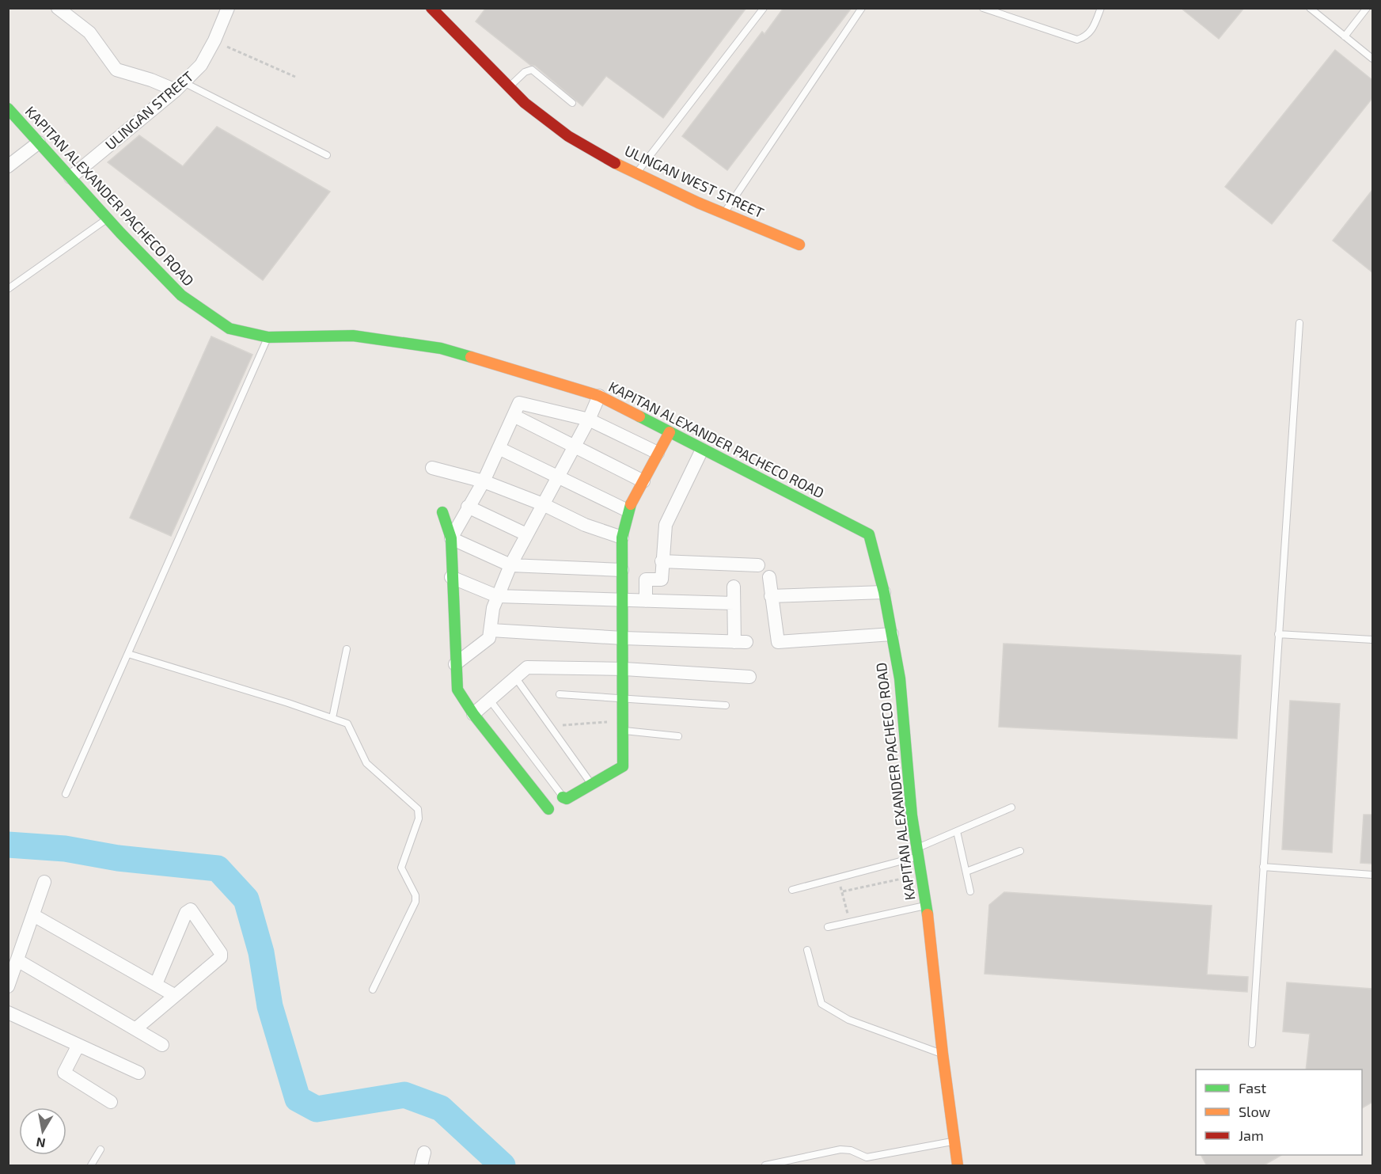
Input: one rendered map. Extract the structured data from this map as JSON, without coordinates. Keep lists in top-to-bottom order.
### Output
{
  "streets": {
    "street": ["ULINGAN STREET", "ULINGAN WEST STREET", "KAPITAN ALEXANDER PACHECO ROAD"]
  },
  "crossings": [
    ["ULINGAN STREET", "KAPITAN ALEXANDER PACHECO ROAD"]
  ],
  "legend": ["Fast", "Slow", "Jam"],
  "north": "bottom"
}
